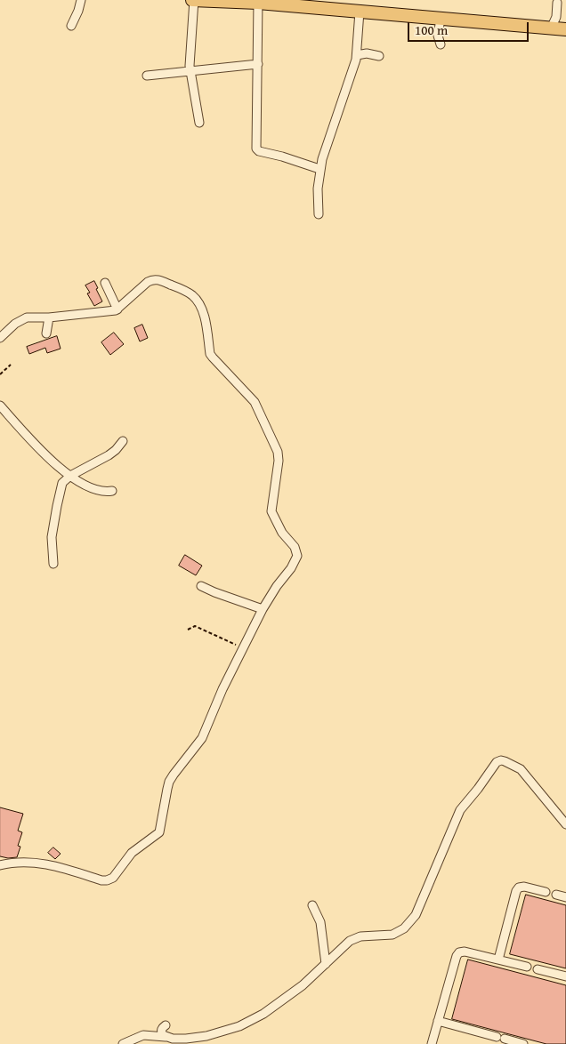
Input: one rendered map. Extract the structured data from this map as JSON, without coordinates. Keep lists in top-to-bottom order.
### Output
{
  "scale_bar": "100 m"
}
